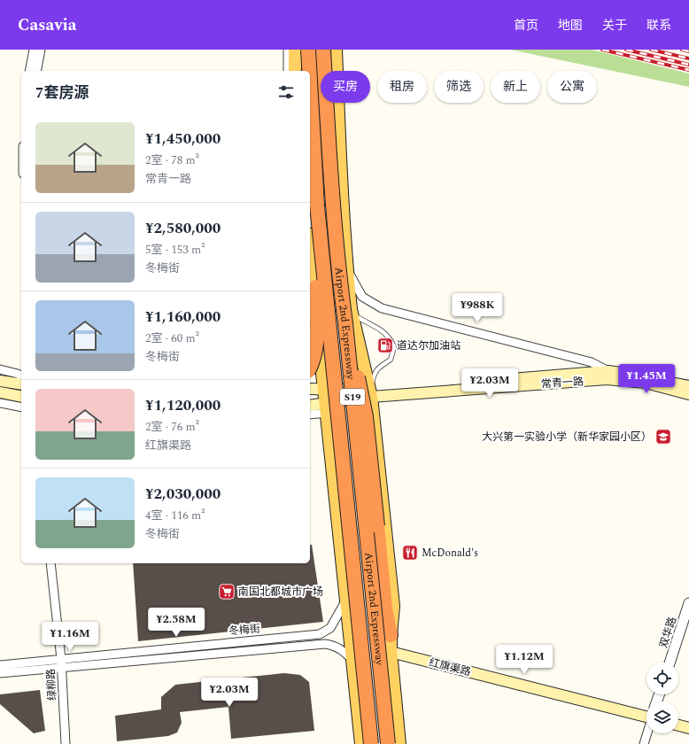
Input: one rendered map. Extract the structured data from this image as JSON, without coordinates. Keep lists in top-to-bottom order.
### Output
{
  "streets": {
    "highway": ["Airport 2nd Expressway", "S19"],
    "main road": ["常青一路", "红旗渠路"],
    "street": ["冬梅街", "双华路", "绿柳路"]
  },
  "crossings": [
    ["冬梅街", "绿柳路"]
  ],
  "places": {
    "fuel station": ["道达尔加油站"],
    "school or university": ["大兴第一实验小学（新华家园小区）"],
    "restaurant": ["McDonald's"],
    "supermarket": ["南国北都城市广场"]
  },
  "page": {
    "header": "Casavia",
    "nav": [
      "首页",
      "地图",
      "关于",
      "联系"
    ],
    "chip": [
      "买房",
      "租房",
      "筛选",
      "新上",
      "公寓"
    ],
    "heading": "7套房源",
    "list": [
      {
        "name": "¥1,450,000",
        "note": "2室 · 78 m² · 常青一路"
      },
      {
        "name": "¥2,580,000",
        "note": "5室 · 153 m² · 冬梅街"
      },
      {
        "name": "¥1,160,000",
        "note": "2室 · 60 m² · 冬梅街"
      },
      {
        "name": "¥1,120,000",
        "note": "2室 · 76 m² · 红旗渠路"
      },
      {
        "name": "¥2,030,000",
        "note": "4室 · 116 m² · 冬梅街"
      }
    ],
    "price": [
      "¥988K",
      "¥1.45M",
      "¥2.03M",
      "¥2.58M",
      "¥1.16M",
      "¥1.12M",
      "¥2.03M"
    ]
  }
}
